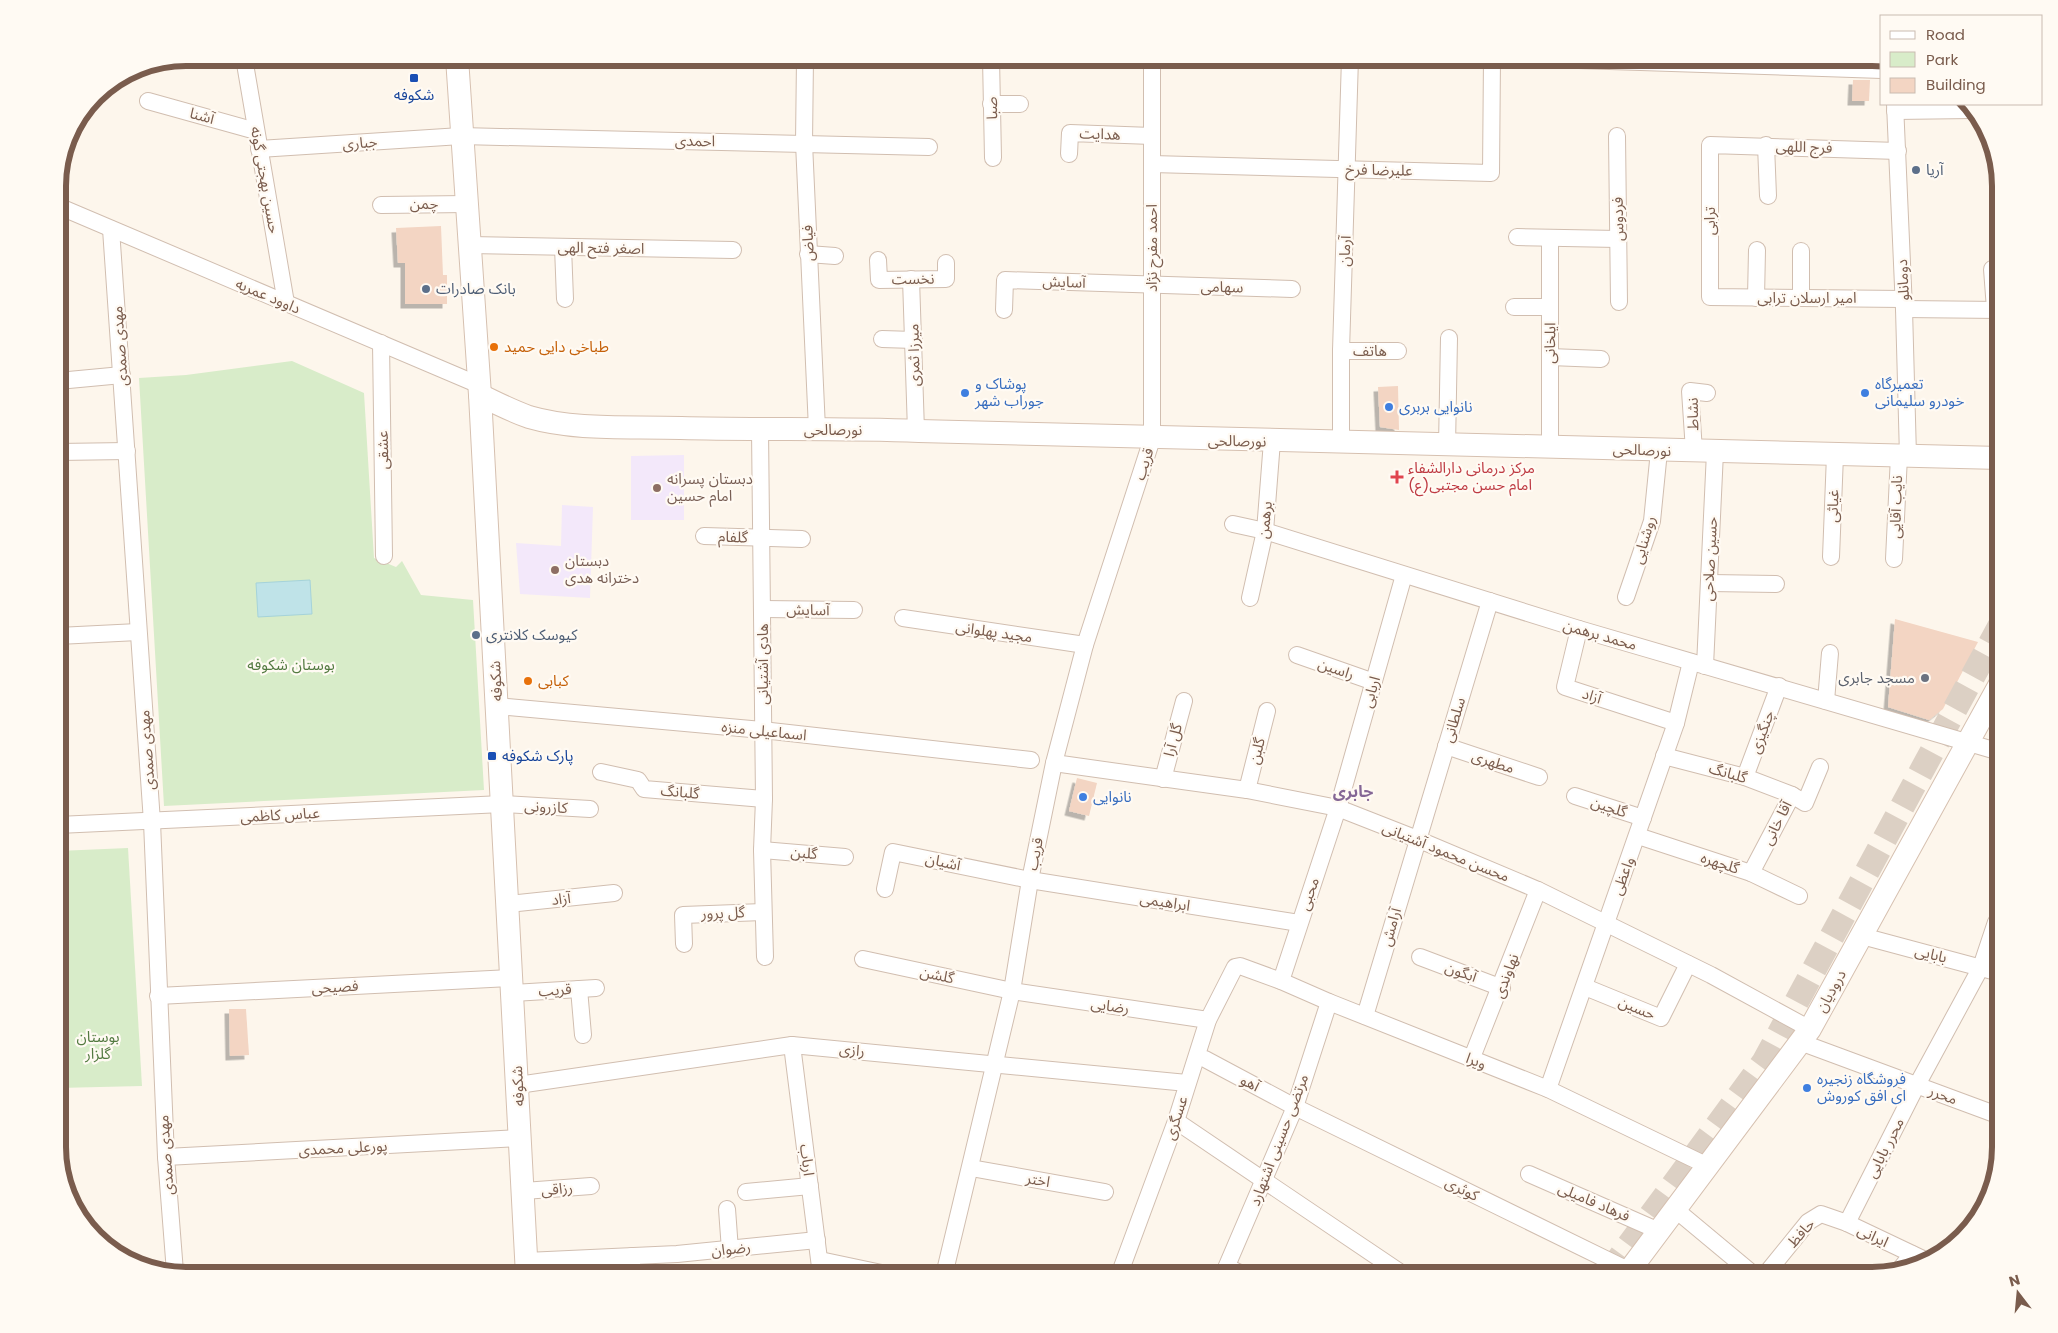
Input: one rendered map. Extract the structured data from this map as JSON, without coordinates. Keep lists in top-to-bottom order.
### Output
{
  "streets": {
    "main road": ["نورصالحی", "شکوفه", "درودیان"],
    "street": [
      "صبا",
      "آشنا",
      "هدایت",
      "احمدی",
      "جباری",
      "فرج اللهی",
      "علیرضا فرخ",
      "حسین بهجتی گونه",
      "چمن",
      "فردوس",
      "ترابی",
      "فیاض",
      "اصغر فتح الهی",
      "احمد مفرح نژاد",
      "آرمان",
      "نخست",
      "دومانلو",
      "آسایش",
      "سهامی",
      "داوود عمریه",
      "امیر ارسلان ترابی",
      "ایلخانی",
      "مهدی صمدی",
      "هاتف",
      "میرزا ثمری",
      "نشاط",
      "عشقی",
      "قریب",
      "غیاثی",
      "نایب آقایی",
      "برهمن",
      "گلفام",
      "روشنایی",
      "حسین صلاحی",
      "مجید پهلوانی",
      "محمد برهمن",
      "هادی آشتیانی",
      "راسین",
      "اربابی",
      "آزاد",
      "سلطانی",
      "اسماعیلی منزه",
      "چنگیزی",
      "گل آرا",
      "گلبن",
      "مطهری",
      "گلبانگ",
      "کازرونی",
      "گلچین",
      "عباس کاظمی",
      "آقا خانی",
      "محسن محمود آشتیانی",
      "آشیان",
      "گلچهره",
      "واعظی",
      "محبی",
      "ابراهیمی",
      "گل پرور",
      "آرامش",
      "بابایی",
      "آبگون",
      "گلشن",
      "نهاوندی",
      "فصیحی",
      "رضایی",
      "حسین",
      "رازی",
      "ویرا",
      "آهو",
      "محرر",
      "عسگری",
      "مرتضی حسینی اشتهارد",
      "پورعلی محمدی",
      "محرر بابایی",
      "ارباب",
      "اختر",
      "رزاقی",
      "کوثری",
      "فرهاد فامیلی",
      "حافظ",
      "ایرانی",
      "رضوان"
    ]
  },
  "crossings": [
    ["آشنا", "حسین بهجتی گونه"],
    ["هدایت", "احمد مفرح نژاد"],
    ["احمدی", "جباری"],
    ["احمدی", "فیاض"],
    ["احمدی", "شکوفه"],
    ["جباری", "حسین بهجتی گونه"],
    ["جباری", "شکوفه"],
    ["فرج اللهی", "ترابی"],
    ["فرج اللهی", "دومانلو"],
    ["علیرضا فرخ", "احمد مفرح نژاد"],
    ["علیرضا فرخ", "آرمان"],
    ["حسین بهجتی گونه", "داوود عمریه"],
    ["چمن", "شکوفه"],
    ["ترابی", "امیر ارسلان ترابی"],
    ["فیاض", "نورصالحی"],
    ["اصغر فتح الهی", "شکوفه"],
    ["احمد مفرح نژاد", "آسایش"],
    ["احمد مفرح نژاد", "سهامی"],
    ["احمد مفرح نژاد", "نورصالحی"],
    ["احمد مفرح نژاد", "قریب"],
    ["آرمان", "هاتف"],
    ["آرمان", "نورصالحی"],
    ["نخست", "میرزا ثمری"],
    ["دومانلو", "امیر ارسلان ترابی"],
    ["دومانلو", "نورصالحی"],
    ["دومانلو", "نایب آقایی"],
    ["آسایش", "سهامی"],
    ["آسایش", "هادی آشتیانی"],
    ["داوود عمریه", "مهدی صمدی"],
    ["داوود عمریه", "نورصالحی"],
    ["داوود عمریه", "عشقی"],
    ["داوود عمریه", "شکوفه"],
    ["ایلخانی", "نورصالحی"],
    ["مهدی صمدی", "عباس کاظمی"],
    ["مهدی صمدی", "فصیحی"],
    ["مهدی صمدی", "پورعلی محمدی"],
    ["میرزا ثمری", "نورصالحی"],
    ["نشاط", "نورصالحی"],
    ["نشاط", "حسین صلاحی"],
    ["نورصالحی", "قریب"],
    ["نورصالحی", "غیاثی"],
    ["نورصالحی", "نایب آقایی"],
    ["نورصالحی", "برهمن"],
    ["نورصالحی", "روشنایی"],
    ["نورصالحی", "حسین صلاحی"],
    ["نورصالحی", "هادی آشتیانی"],
    ["نورصالحی", "شکوفه"],
    ["قریب", "مجید پهلوانی"],
    ["قریب", "شکوفه"],
    ["قریب", "محسن محمود آشتیانی"],
    ["قریب", "آشیان"],
    ["قریب", "ابراهیمی"],
    ["قریب", "گلشن"],
    ["قریب", "فصیحی"],
    ["قریب", "رضایی"],
    ["قریب", "رازی"],
    ["قریب", "اختر"],
    ["برهمن", "محمد برهمن"],
    ["گلفام", "هادی آشتیانی"],
    ["حسین صلاحی", "محمد برهمن"],
    ["حسین صلاحی", "واعظی"],
    ["محمد برهمن", "اربابی"],
    ["محمد برهمن", "آزاد"],
    ["محمد برهمن", "سلطانی"],
    ["محمد برهمن", "چنگیزی"],
    ["محمد برهمن", "واعظی"],
    ["محمد برهمن", "درودیان"],
    ["هادی آشتیانی", "اسماعیلی منزه"],
    ["هادی آشتیانی", "گلبن"],
    ["هادی آشتیانی", "گلبانگ"],
    ["هادی آشتیانی", "گل پرور"],
    ["راسین", "اربابی"],
    ["شکوفه", "آزاد"],
    ["شکوفه", "اسماعیلی منزه"],
    ["شکوفه", "کازرونی"],
    ["شکوفه", "عباس کاظمی"],
    ["شکوفه", "فصیحی"],
    ["شکوفه", "رازی"],
    ["شکوفه", "پورعلی محمدی"],
    ["شکوفه", "رزاقی"],
    ["اربابی", "محسن محمود آشتیانی"],
    ["اربابی", "محبی"],
    ["آزاد", "واعظی"],
    ["سلطانی", "مطهری"],
    ["سلطانی", "محسن محمود آشتیانی"],
    ["سلطانی", "آرامش"],
    ["چنگیزی", "گلبانگ"],
    ["گل آرا", "محسن محمود آشتیانی"],
    ["گلبن", "محسن محمود آشتیانی"],
    ["گلبانگ", "آقا خانی"],
    ["گلبانگ", "واعظی"],
    ["کازرونی", "عباس کاظمی"],
    ["گلچین", "واعظی"],
    ["آقا خانی", "گلچهره"],
    ["محسن محمود آشتیانی", "واعظی"],
    ["محسن محمود آشتیانی", "محبی"],
    ["محسن محمود آشتیانی", "آرامش"],
    ["محسن محمود آشتیانی", "نهاوندی"],
    ["محسن محمود آشتیانی", "درودیان"],
    ["محسن محمود آشتیانی", "حسین"],
    ["محسن محمود آشتیانی", "محرر"],
    ["آشیان", "ابراهیمی"],
    ["گلچهره", "واعظی"],
    ["واعظی", "حسین"],
    ["واعظی", "ویرا"],
    ["محبی", "ابراهیمی"],
    ["محبی", "ویرا"],
    ["آرامش", "ویرا"],
    ["بابایی", "درودیان"],
    ["بابایی", "محرر بابایی"],
    ["آبگون", "نهاوندی"],
    ["گلشن", "رضایی"],
    ["نهاوندی", "ویرا"],
    ["درودیان", "ویرا"],
    ["درودیان", "محرر"],
    ["درودیان", "فرهاد فامیلی"],
    ["رضایی", "عسگری"],
    ["رازی", "عسگری"],
    ["رازی", "ارباب"],
    ["ویرا", "عسگری"],
    ["ویرا", "مرتضی حسینی اشتهارد"],
    ["آهو", "مرتضی حسینی اشتهارد"],
    ["آهو", "کوثری"],
    ["محرر", "محرر بابایی"],
    ["مرتضی حسینی اشتهارد", "کوثری"],
    ["محرر بابایی", "حافظ"],
    ["محرر بابایی", "ایرانی"],
    ["ارباب", "رضوان"],
    ["حافظ", "ایرانی"]
  ],
  "districts": ["جابری"],
  "parks": ["بوستان شکوفه", "بوستان گلزار"],
  "places": {
    "transit": ["شکوفه", "پارک شکوفه"],
    "other": [
      "آریا",
      "بانک صادرات",
      "طباخی دایی حمید",
      "پوشاک و جوراب شهر",
      "تعمیرگاه خودرو سلیمانی",
      "نانوایی بربری",
      "دبستان پسرانه امام حسین",
      "دبستان دخترانه هدی",
      "کیوسک کلانتری",
      "مسجد جابری",
      "کبابی",
      "نانوایی",
      "فروشگاه زنجیره ای افق کوروش"
    ],
    "health": ["مرکز درمانی دارالشفاء امام حسن مجتبی(ع)"]
  },
  "legend": ["Road", "Park", "Building"],
  "north": "top"
}
